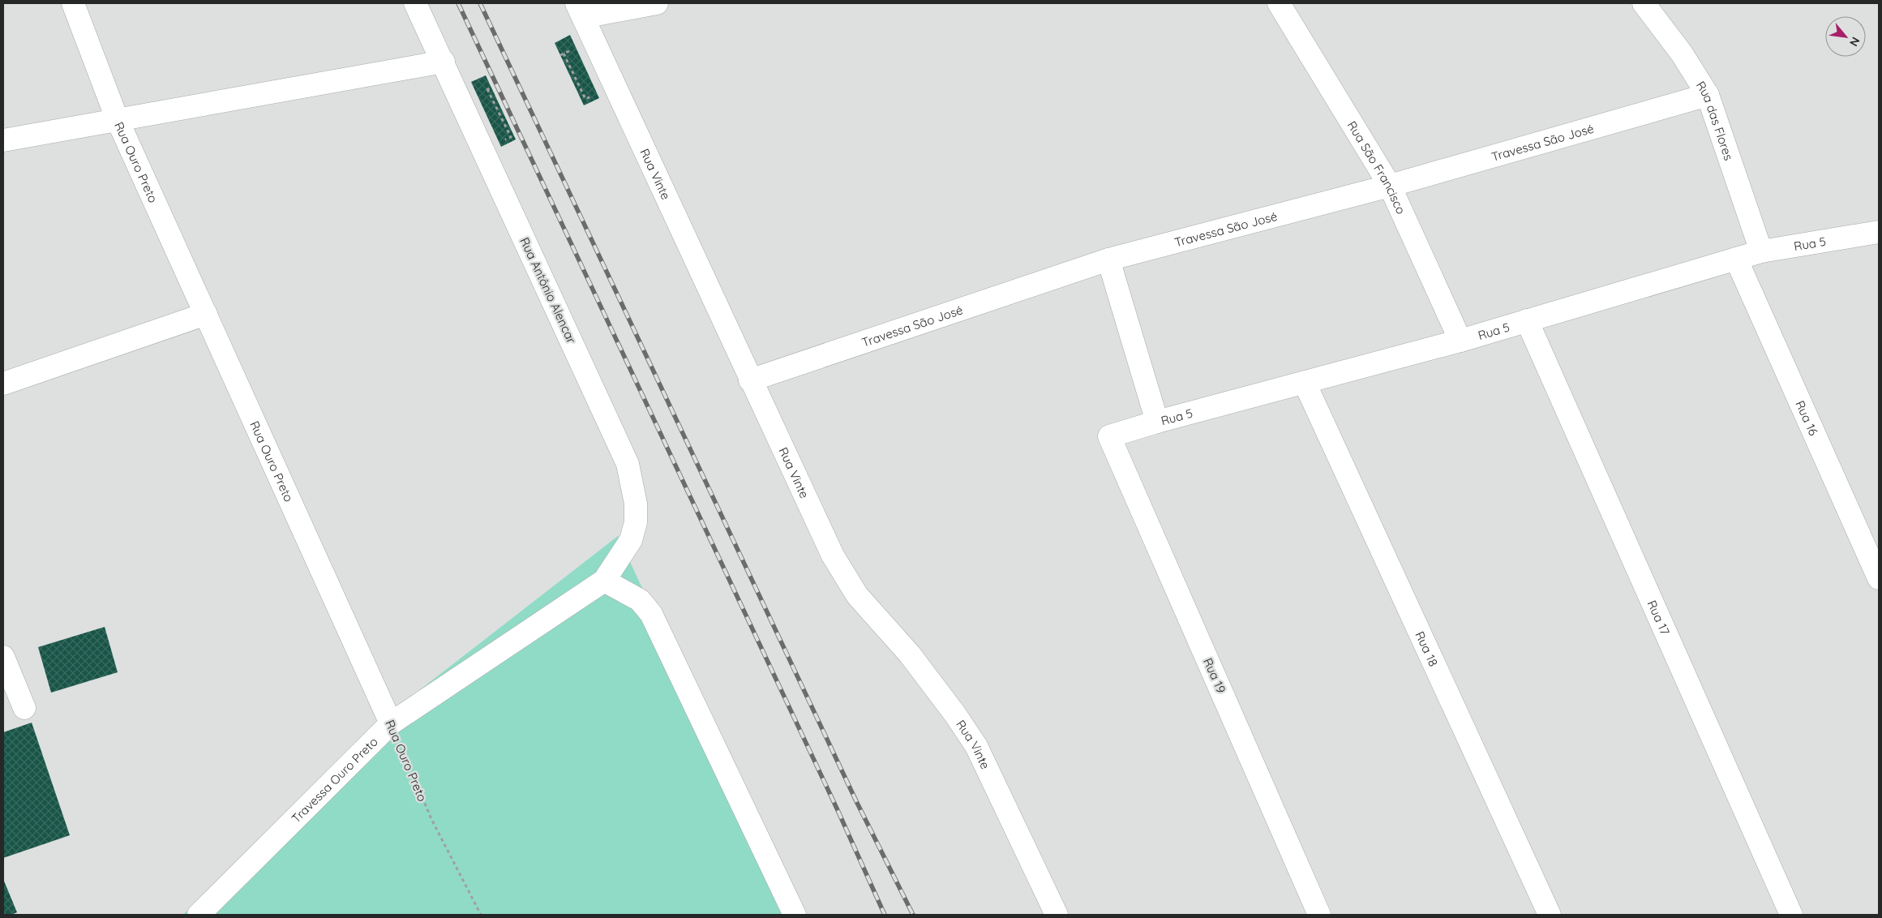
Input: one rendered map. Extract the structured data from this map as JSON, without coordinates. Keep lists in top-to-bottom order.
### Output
{
  "streets": {
    "street": [
      "Rua das Flores",
      "Travessa São José",
      "Rua Ouro Preto",
      "Rua São Francisco",
      "Rua Vinte",
      "Rua 5",
      "Rua Antônio Alencar",
      "Rua 16",
      "Rua 17",
      "Rua 18",
      "Rua 19",
      "Travessa Ouro Preto"
    ]
  },
  "crossings": [
    ["Rua das Flores", "Travessa São José"],
    ["Rua das Flores", "Rua 5"],
    ["Travessa São José", "Rua São Francisco"],
    ["Travessa São José", "Rua Vinte"],
    ["Rua Ouro Preto", "Travessa Ouro Preto"],
    ["Rua São Francisco", "Rua 5"],
    ["Rua 5", "Rua 16"],
    ["Rua 5", "Rua 17"],
    ["Rua 5", "Rua 18"],
    ["Rua 5", "Rua 19"],
    ["Rua Antônio Alencar", "Travessa Ouro Preto"]
  ],
  "north": "bottom right"
}
